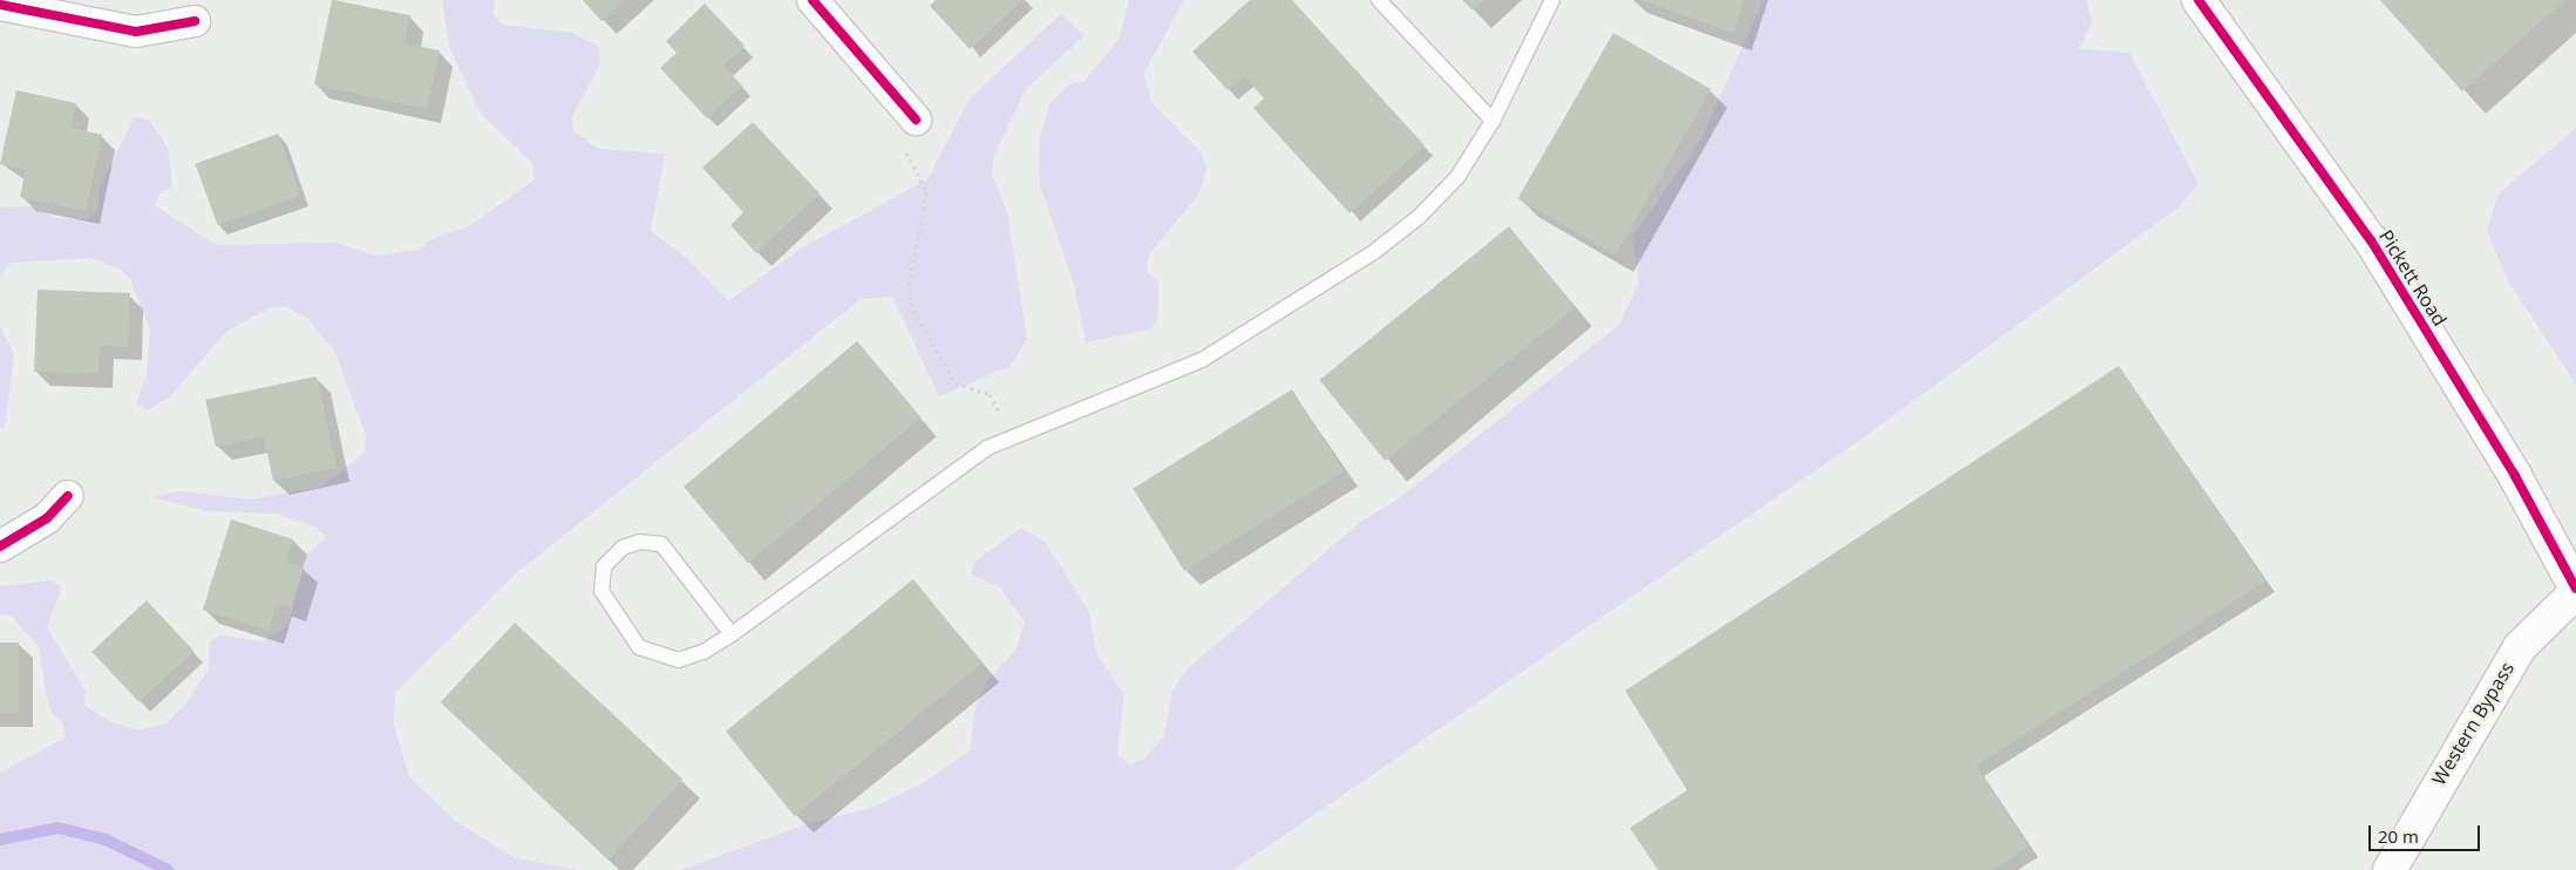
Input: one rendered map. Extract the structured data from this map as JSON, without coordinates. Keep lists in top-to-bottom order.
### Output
{
  "streets": {
    "street": ["Pickett Road", "Western Bypass"]
  },
  "crossings": [
    ["Pickett Road", "Western Bypass"]
  ],
  "scale_bar": "20 m"
}
